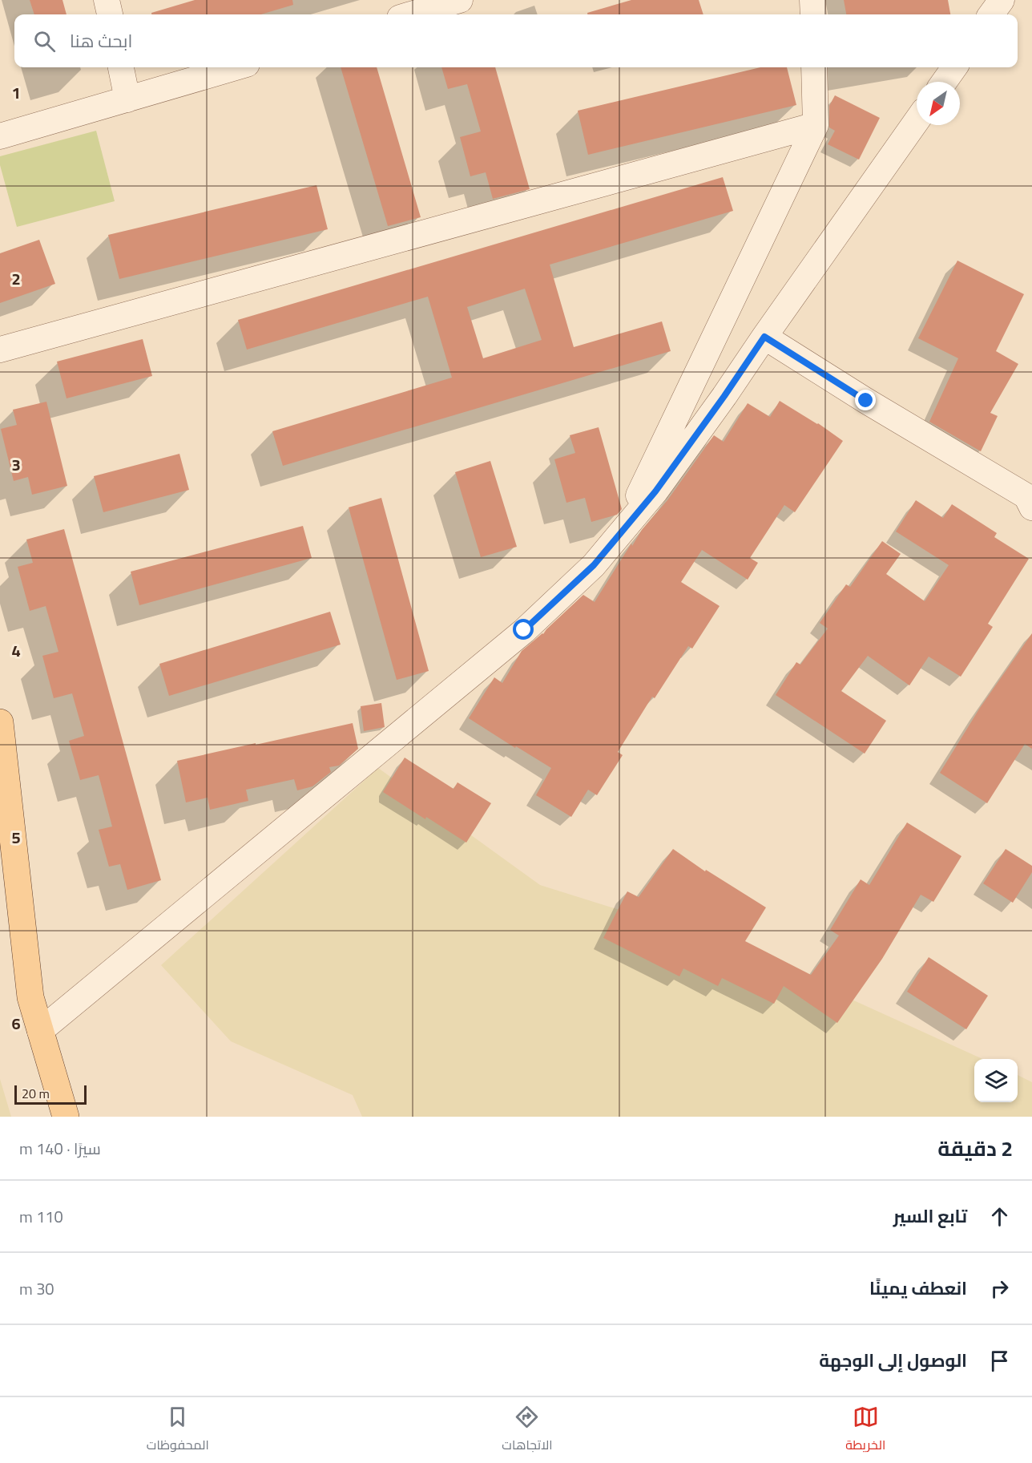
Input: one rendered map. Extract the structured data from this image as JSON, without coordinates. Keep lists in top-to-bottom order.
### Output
{
  "scale_bar": "20 m",
  "north": "bottom left",
  "page": {
    "search": "ابحث هنا",
    "scale": "20 m",
    "heading": ["2 دقيقة", "سيرًا · 140 m"],
    "list": [
      ["تابع السير", "110 m"],
      ["انعطف يمينًا", "30 m"],
      "الوصول إلى الوجهة"
    ],
    "nav": ["الخريطة", "الاتجاهات", "المحفوظات"]
  },
  "grid": {
    "rows": [
      "1",
      "2",
      "3",
      "4",
      "5",
      "6"
    ]
  }
}
